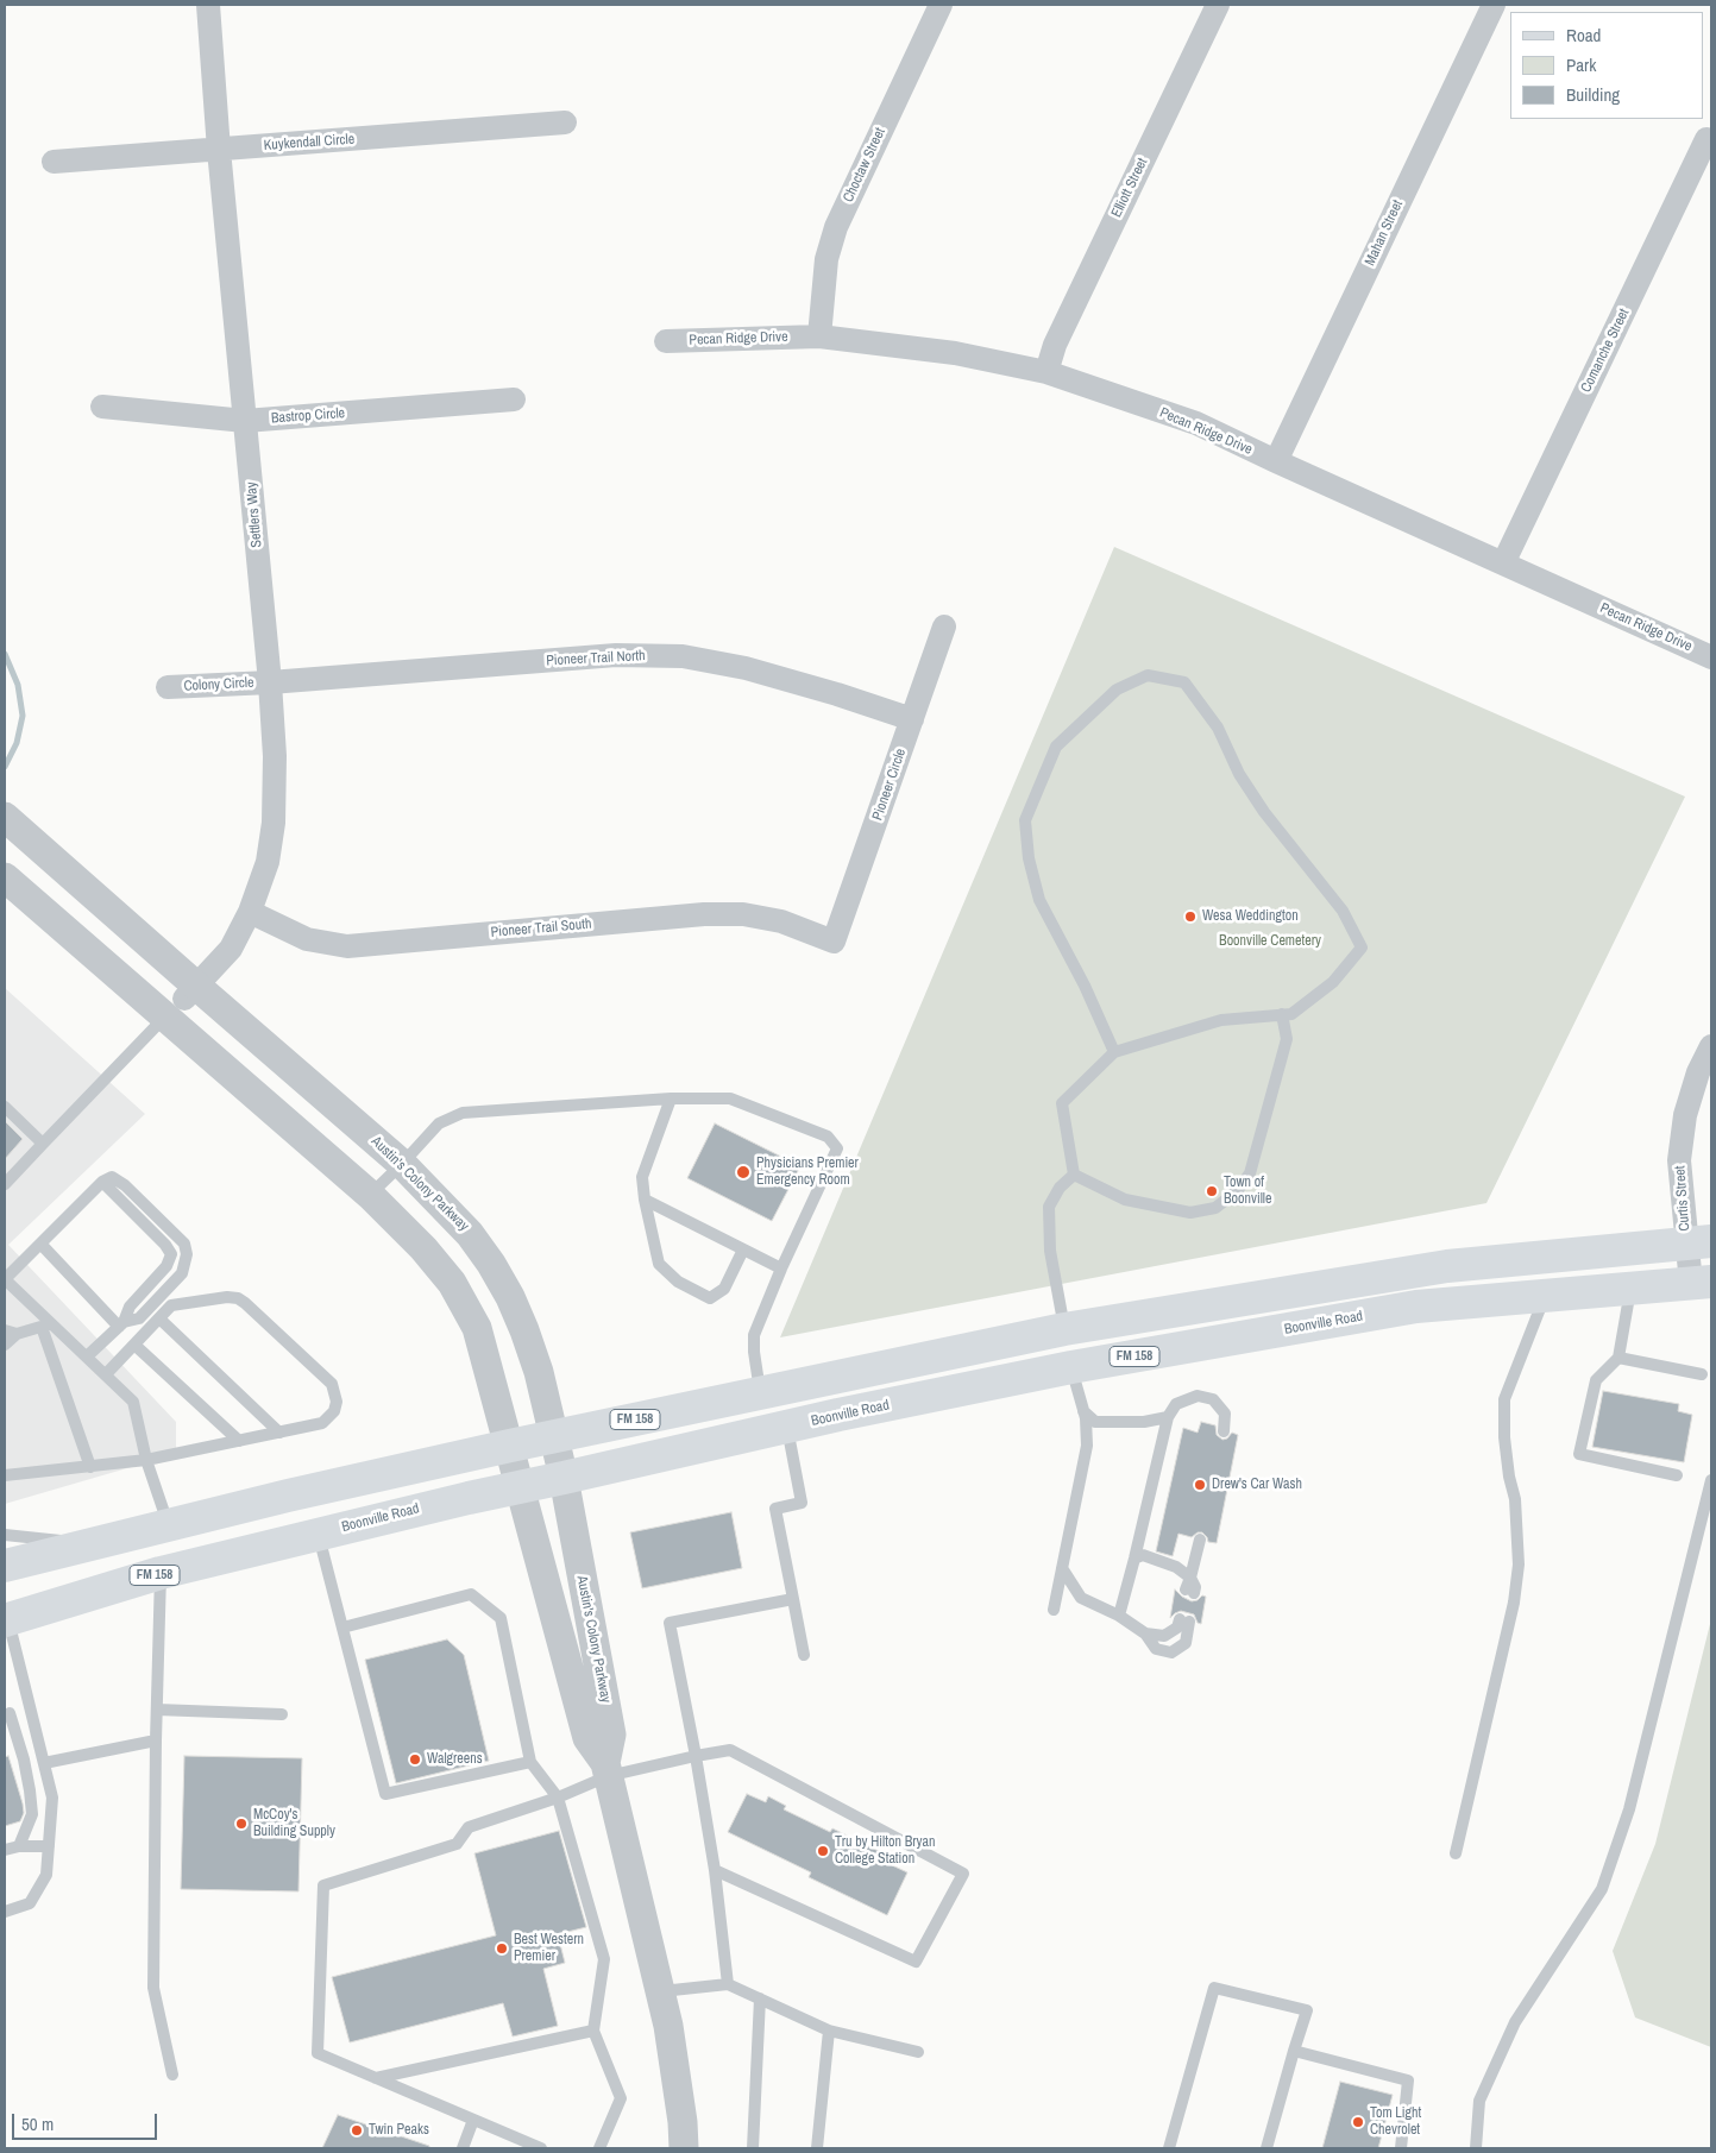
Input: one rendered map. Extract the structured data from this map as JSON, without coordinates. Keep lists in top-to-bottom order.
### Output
{
  "streets": {
    "main road": ["Boonville Road", "FM 158"],
    "street": [
      "Kuykendall Circle",
      "Choctaw Street",
      "Elliott Street",
      "Mahan Street",
      "Pecan Ridge Drive",
      "Comanche Street",
      "Bastrop Circle",
      "Settlers Way",
      "Pioneer Trail North",
      "Colony Circle",
      "Pioneer Circle",
      "Pioneer Trail South",
      "Austin's Colony Parkway",
      "Curtis Street"
    ]
  },
  "crossings": [
    ["Kuykendall Circle", "Settlers Way"],
    ["Choctaw Street", "Pecan Ridge Drive"],
    ["Elliott Street", "Pecan Ridge Drive"],
    ["Mahan Street", "Pecan Ridge Drive"],
    ["Pecan Ridge Drive", "Comanche Street"],
    ["Bastrop Circle", "Settlers Way"],
    ["Settlers Way", "Pioneer Trail North"],
    ["Settlers Way", "Colony Circle"],
    ["Settlers Way", "Pioneer Trail South"],
    ["Settlers Way", "Austin's Colony Parkway"],
    ["Pioneer Trail North", "Colony Circle"],
    ["Pioneer Trail North", "Pioneer Circle"],
    ["Pioneer Circle", "Pioneer Trail South"],
    ["Austin's Colony Parkway", "Boonville Road"],
    ["Austin's Colony Parkway", "FM 158"],
    ["Curtis Street", "Boonville Road"],
    ["Curtis Street", "FM 158"]
  ],
  "parks": ["Boonville Cemetery"],
  "places": [
    "Wesa Weddington",
    "Physicians Premier Emergency Room",
    "Town of Boonville",
    "Drew's Car Wash",
    "Walgreens",
    "McCoy's Building Supply",
    "Tru by Hilton Bryan College Station",
    "Best Western Premier",
    "Tom Light Chevrolet",
    "Twin Peaks"
  ],
  "legend": ["Road", "Park", "Building"],
  "scale_bar": "50 m"
}
